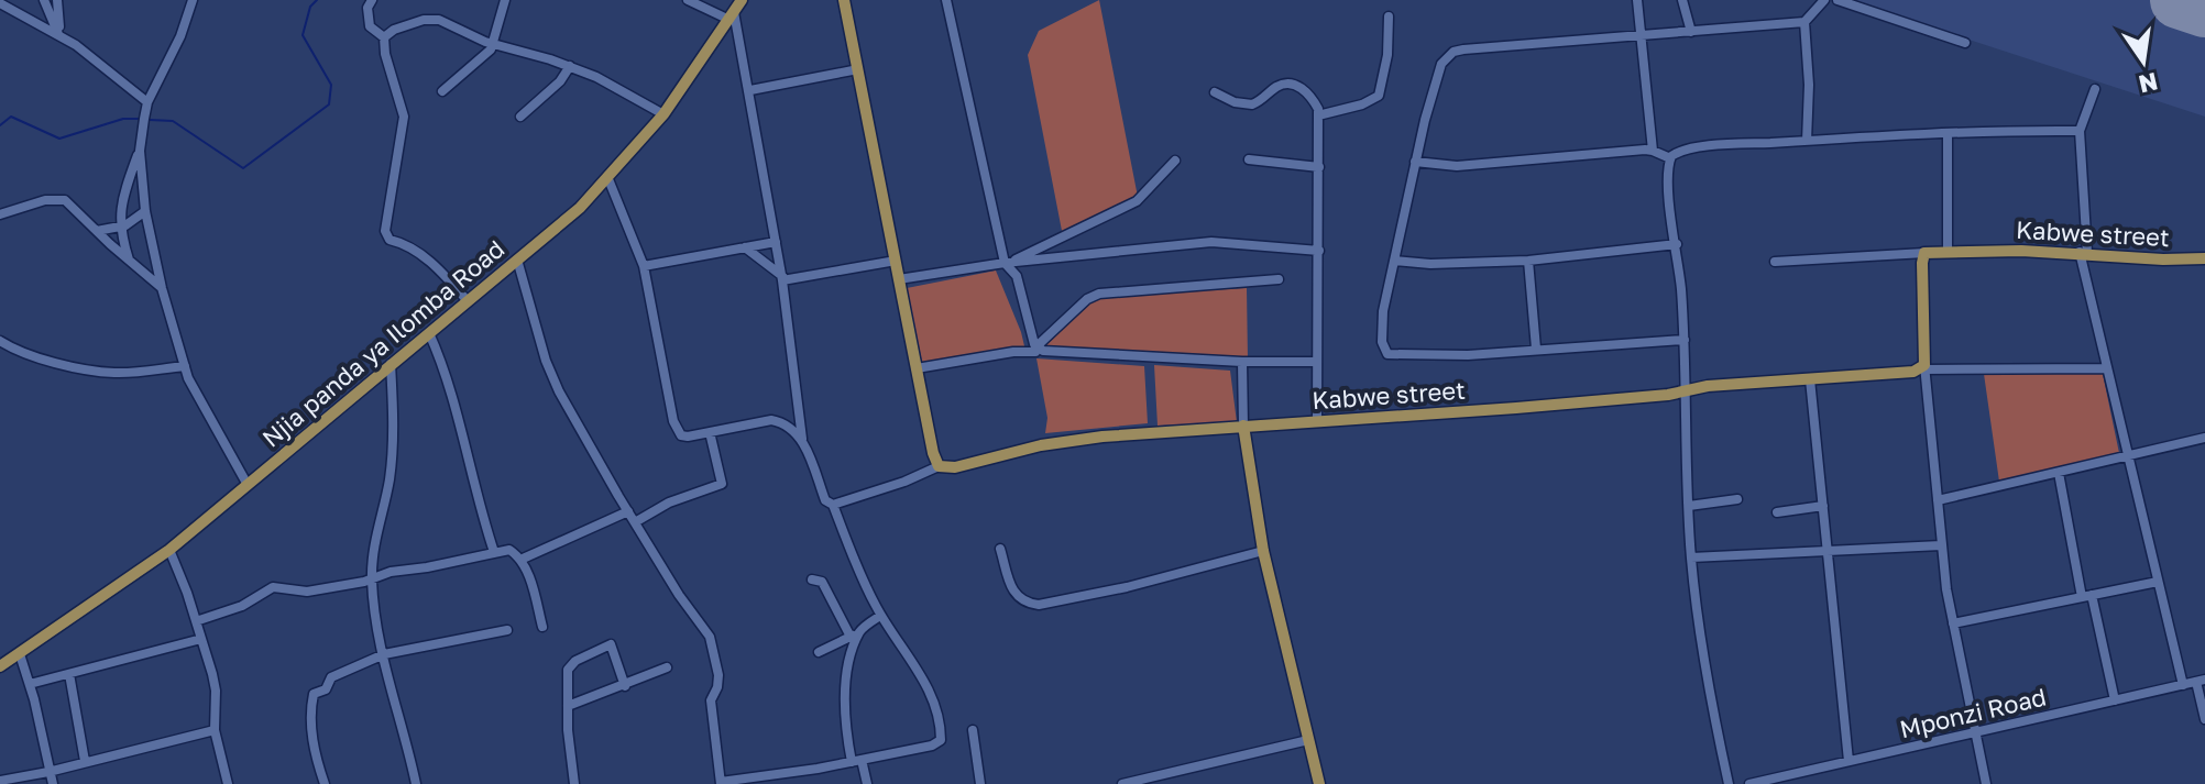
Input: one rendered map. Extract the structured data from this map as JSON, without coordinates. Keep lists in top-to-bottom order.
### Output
{
  "streets": {
    "main road": ["Kabwe street", "Njia panda ya Ilomba Road"],
    "street": ["Mponzi Road"]
  },
  "north": "bottom"
}
